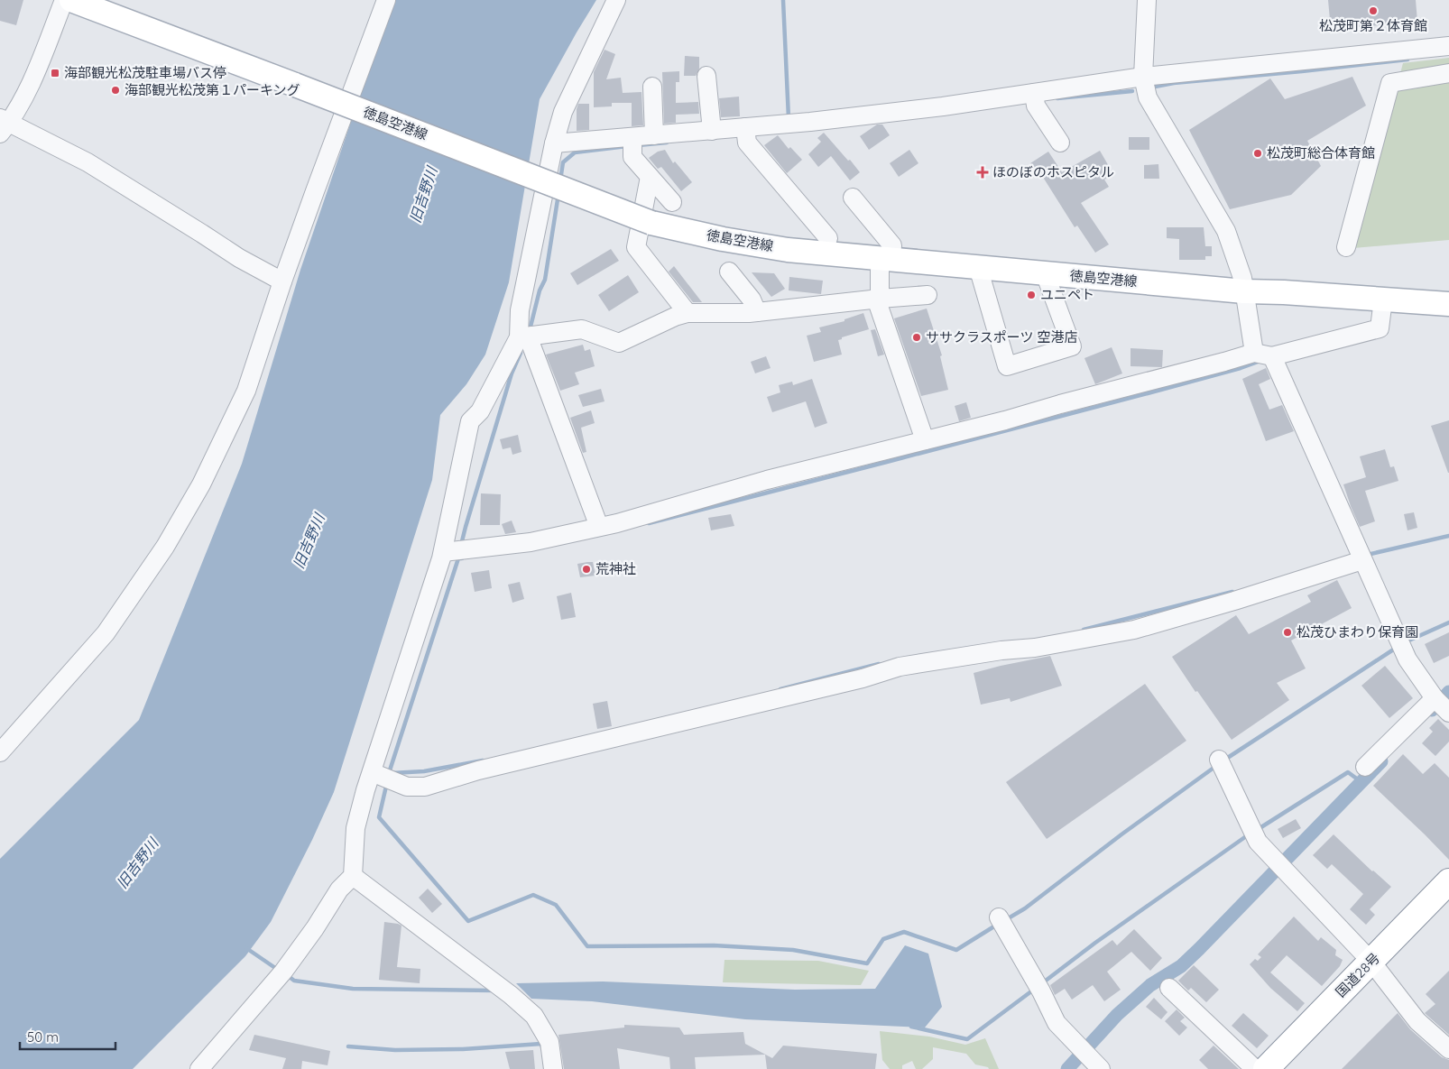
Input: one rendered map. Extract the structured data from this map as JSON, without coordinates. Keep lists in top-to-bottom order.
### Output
{
  "streets": {
    "highway": ["国道28号"],
    "main road": ["徳島空港線"]
  },
  "water": ["旧吉野川"],
  "places": {
    "other": [
      "松茂町第２体育館",
      "海部観光松茂第１パーキング",
      "松茂町総合体育館",
      "ユニペト",
      "ササクラスポーツ 空港店",
      "荒神社",
      "松茂ひまわり保育園"
    ],
    "transit": ["海部観光松茂駐車場バス停"],
    "health": ["ほのぼのホスピタル"]
  },
  "scale_bar": "50 m"
}
